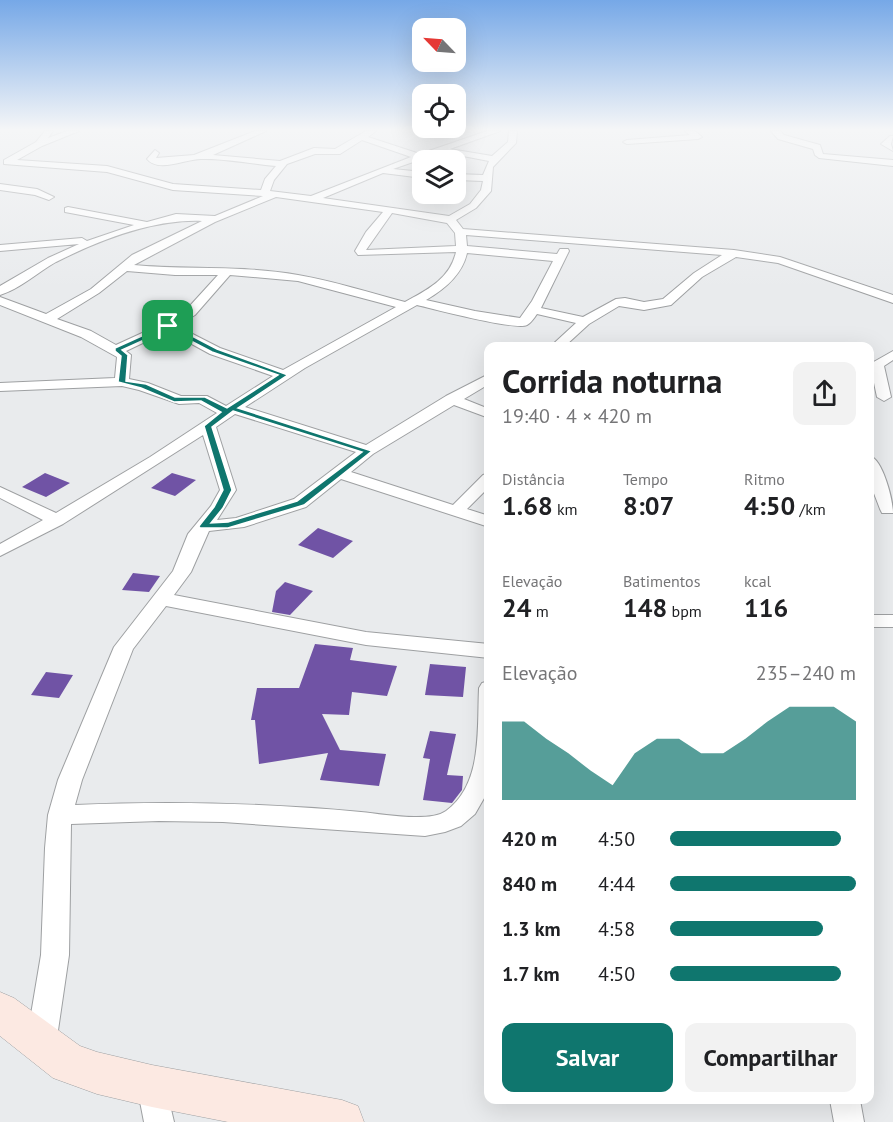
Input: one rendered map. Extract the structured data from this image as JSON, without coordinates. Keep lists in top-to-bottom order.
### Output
{
  "north": "top left",
  "page": {
    "heading": ["Corrida noturna", "19:40 · 4 × 420 m"],
    "stats": [
      ["Distância", "1.68 km"],
      ["Tempo", "8:07"],
      ["Ritmo", "4:50 /km"],
      ["Elevação", "24 m"],
      ["Batimentos", "148 bpm"],
      ["kcal", "116"]
    ],
    "chart": ["Elevação", "235–240 m"],
    "list": [
      {
        "name": "420 m",
        "note": "4:50"
      },
      {
        "name": "840 m",
        "note": "4:44"
      },
      {
        "name": "1.3 km",
        "note": "4:58"
      },
      {
        "name": "1.7 km",
        "note": "4:50"
      }
    ],
    "buttons": ["Salvar", "Compartilhar"]
  }
}
